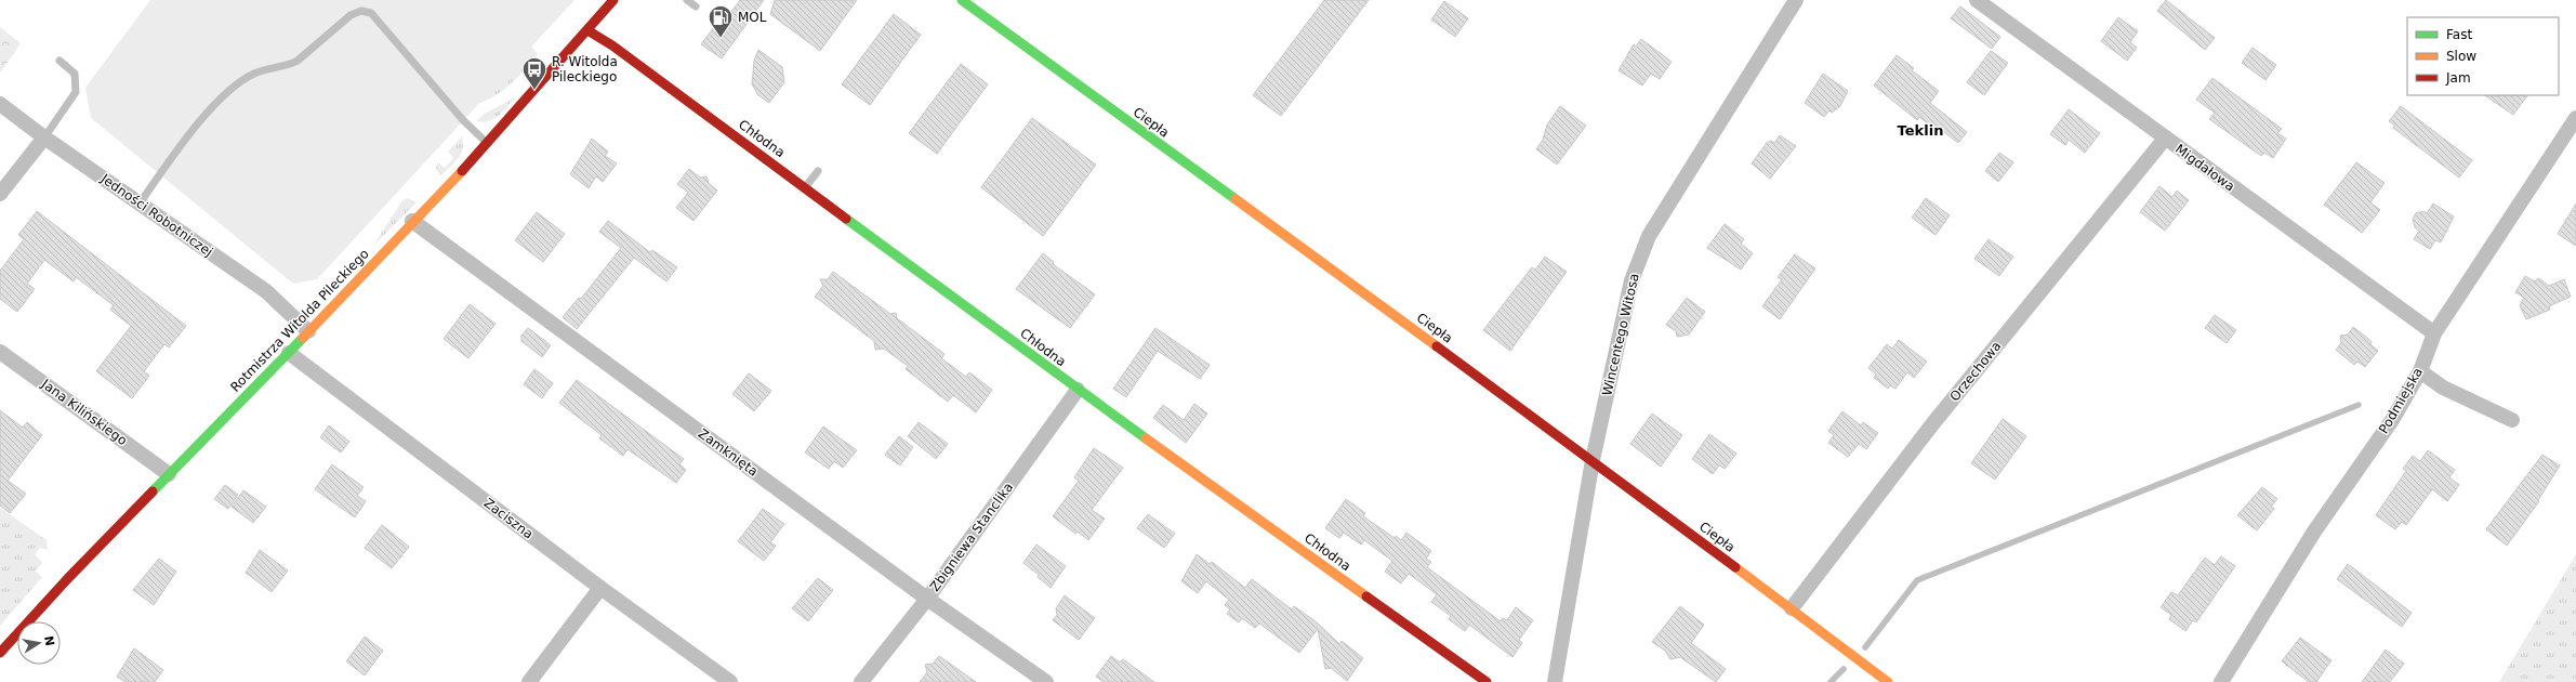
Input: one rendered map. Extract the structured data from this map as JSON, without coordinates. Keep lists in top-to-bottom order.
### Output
{
  "streets": {
    "street": [
      "Ciepła",
      "Chłodna",
      "Migdałowa",
      "Jedności Robotniczej",
      "Rotmistrza Witolda Pileckiego",
      "Wincentego Witosa",
      "Orzechowa",
      "Podmiejska",
      "Jana Kilińskiego",
      "Zamknięta",
      "Zaciszna",
      "Zbigniewa Stanclika"
    ]
  },
  "crossings": [
    ["Ciepła", "Wincentego Witosa"],
    ["Ciepła", "Orzechowa"],
    ["Chłodna", "Rotmistrza Witolda Pileckiego"],
    ["Chłodna", "Zbigniewa Stanclika"],
    ["Migdałowa", "Orzechowa"],
    ["Migdałowa", "Podmiejska"],
    ["Jedności Robotniczej", "Rotmistrza Witolda Pileckiego"],
    ["Rotmistrza Witolda Pileckiego", "Jana Kilińskiego"],
    ["Rotmistrza Witolda Pileckiego", "Zamknięta"],
    ["Rotmistrza Witolda Pileckiego", "Zaciszna"],
    ["Zamknięta", "Zbigniewa Stanclika"]
  ],
  "districts": ["Teklin"],
  "places": {
    "fuel station": ["MOL"],
    "bus stop": ["R. Witolda Pileckiego"]
  },
  "legend": ["Fast", "Slow", "Jam"],
  "north": "right"
}
